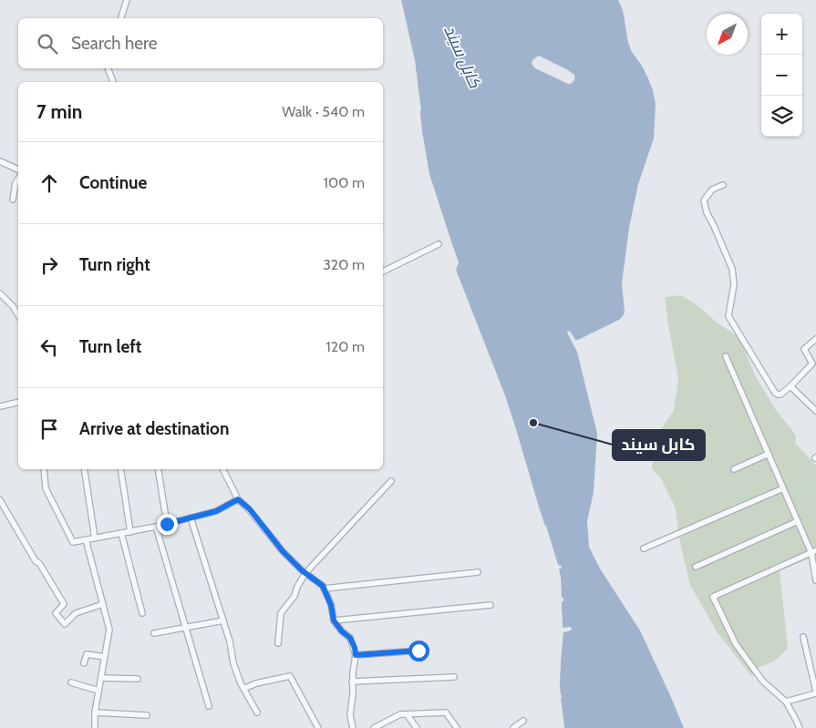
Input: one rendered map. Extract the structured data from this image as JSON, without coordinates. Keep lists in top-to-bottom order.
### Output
{
  "water": ["کابل سيند"],
  "places": ["کابل سيند"],
  "north": "bottom left",
  "page": {
    "map_buttons": ["+", "−"],
    "search": "Search here",
    "heading": ["7 min", "Walk · 540 m"],
    "list": [
      ["Continue", "100 m"],
      ["Turn right", "320 m"],
      ["Turn left", "120 m"],
      "Arrive at destination"
    ]
  }
}
